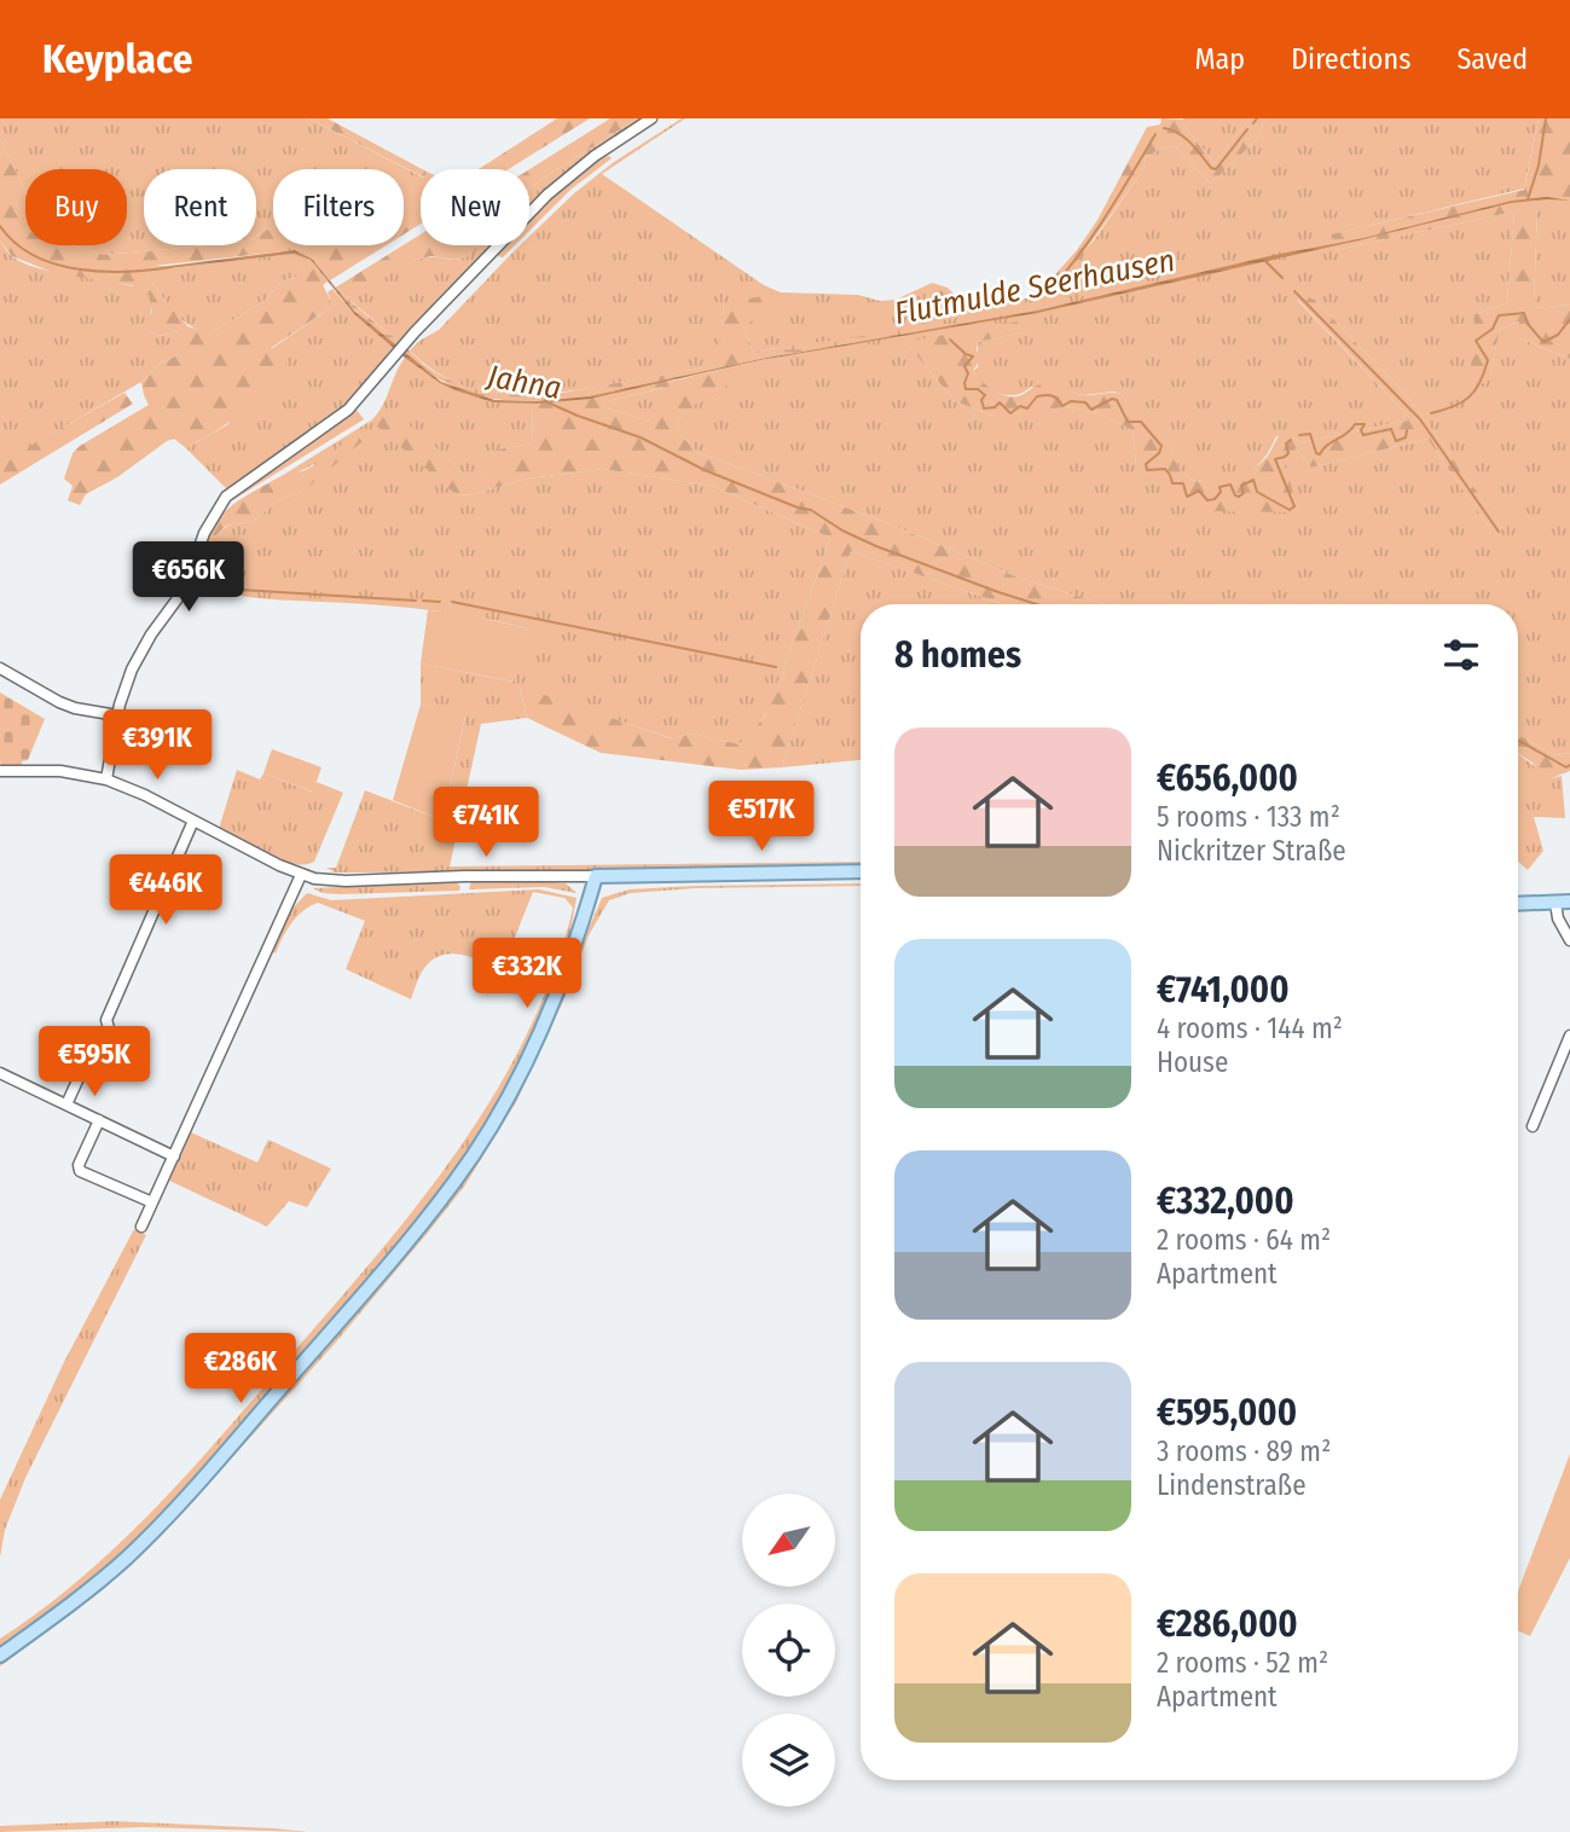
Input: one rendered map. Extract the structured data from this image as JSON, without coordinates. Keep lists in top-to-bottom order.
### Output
{
  "water": ["Flutmulde Seerhausen", "Jahna"],
  "north": "bottom left",
  "page": {
    "header": "Keyplace",
    "nav": ["Map", "Directions", "Saved"],
    "chip": [
      "Buy",
      "Rent",
      "Filters",
      "New"
    ],
    "price": [
      "€656K",
      "€391K",
      "€517K",
      "€741K",
      "€446K",
      "€332K",
      "€595K",
      "€286K"
    ],
    "heading": "8 homes",
    "list": [
      {
        "name": "€656,000",
        "note": "5 rooms · 133 m² · Nickritzer Straße"
      },
      {
        "name": "€741,000",
        "note": "4 rooms · 144 m² · House"
      },
      {
        "name": "€332,000",
        "note": "2 rooms · 64 m² · Apartment"
      },
      {
        "name": "€595,000",
        "note": "3 rooms · 89 m² · Lindenstraße"
      },
      {
        "name": "€286,000",
        "note": "2 rooms · 52 m² · Apartment"
      }
    ]
  }
}
